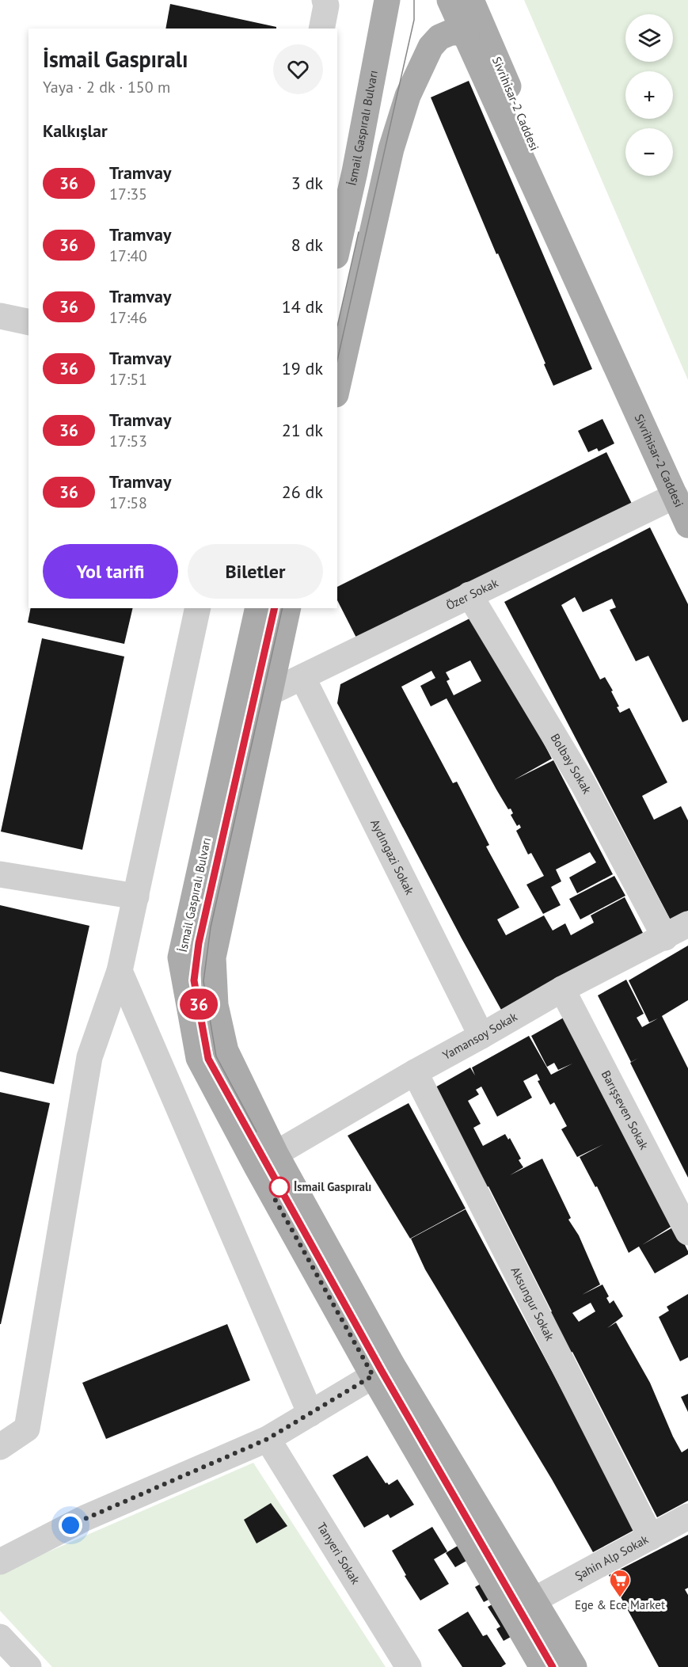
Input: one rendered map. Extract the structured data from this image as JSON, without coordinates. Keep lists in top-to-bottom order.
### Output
{
  "streets": {
    "main road": ["Sivrihisar-2 Caddesi", "İsmail Gaspıralı Bulvarı"],
    "street": [
      "Özer Sokak",
      "Bolbay Sokak",
      "Aydıngazi Sokak",
      "Yamansoy Sokak",
      "Barışseven Sokak",
      "Aksungur Sokak",
      "Tanyeri Sokak",
      "Şahin Alp Sokak"
    ]
  },
  "crossings": [
    ["Sivrihisar-2 Caddesi", "Özer Sokak"],
    ["Özer Sokak", "Bolbay Sokak"],
    ["Özer Sokak", "Aydıngazi Sokak"],
    ["Bolbay Sokak", "Yamansoy Sokak"],
    ["Aydıngazi Sokak", "Yamansoy Sokak"],
    ["Yamansoy Sokak", "Barışseven Sokak"],
    ["Yamansoy Sokak", "Aksungur Sokak"],
    ["Aksungur Sokak", "Şahin Alp Sokak"]
  ],
  "places": {
    "other": ["İsmail Gaspıralı"],
    "supermarket": ["Ege & Ece Market"]
  },
  "lines": ["tram line 36"],
  "page": {
    "on_map": "36",
    "map_buttons": ["+", "−"],
    "heading": [
      ["İsmail Gaspıralı", "Yaya · 2 dk · 150 m"],
      "Kalkışlar"
    ],
    "list": [
      {
        "mark": "36",
        "name": "Tramvay",
        "note": "17:35",
        "value": "3 dk"
      },
      {
        "mark": "36",
        "name": "Tramvay",
        "note": "17:40",
        "value": "8 dk"
      },
      {
        "mark": "36",
        "name": "Tramvay",
        "note": "17:46",
        "value": "14 dk"
      },
      {
        "mark": "36",
        "name": "Tramvay",
        "note": "17:51",
        "value": "19 dk"
      },
      {
        "mark": "36",
        "name": "Tramvay",
        "note": "17:53",
        "value": "21 dk"
      },
      {
        "mark": "36",
        "name": "Tramvay",
        "note": "17:58",
        "value": "26 dk"
      }
    ],
    "buttons": ["Yol tarifi", "Biletler"]
  }
}
